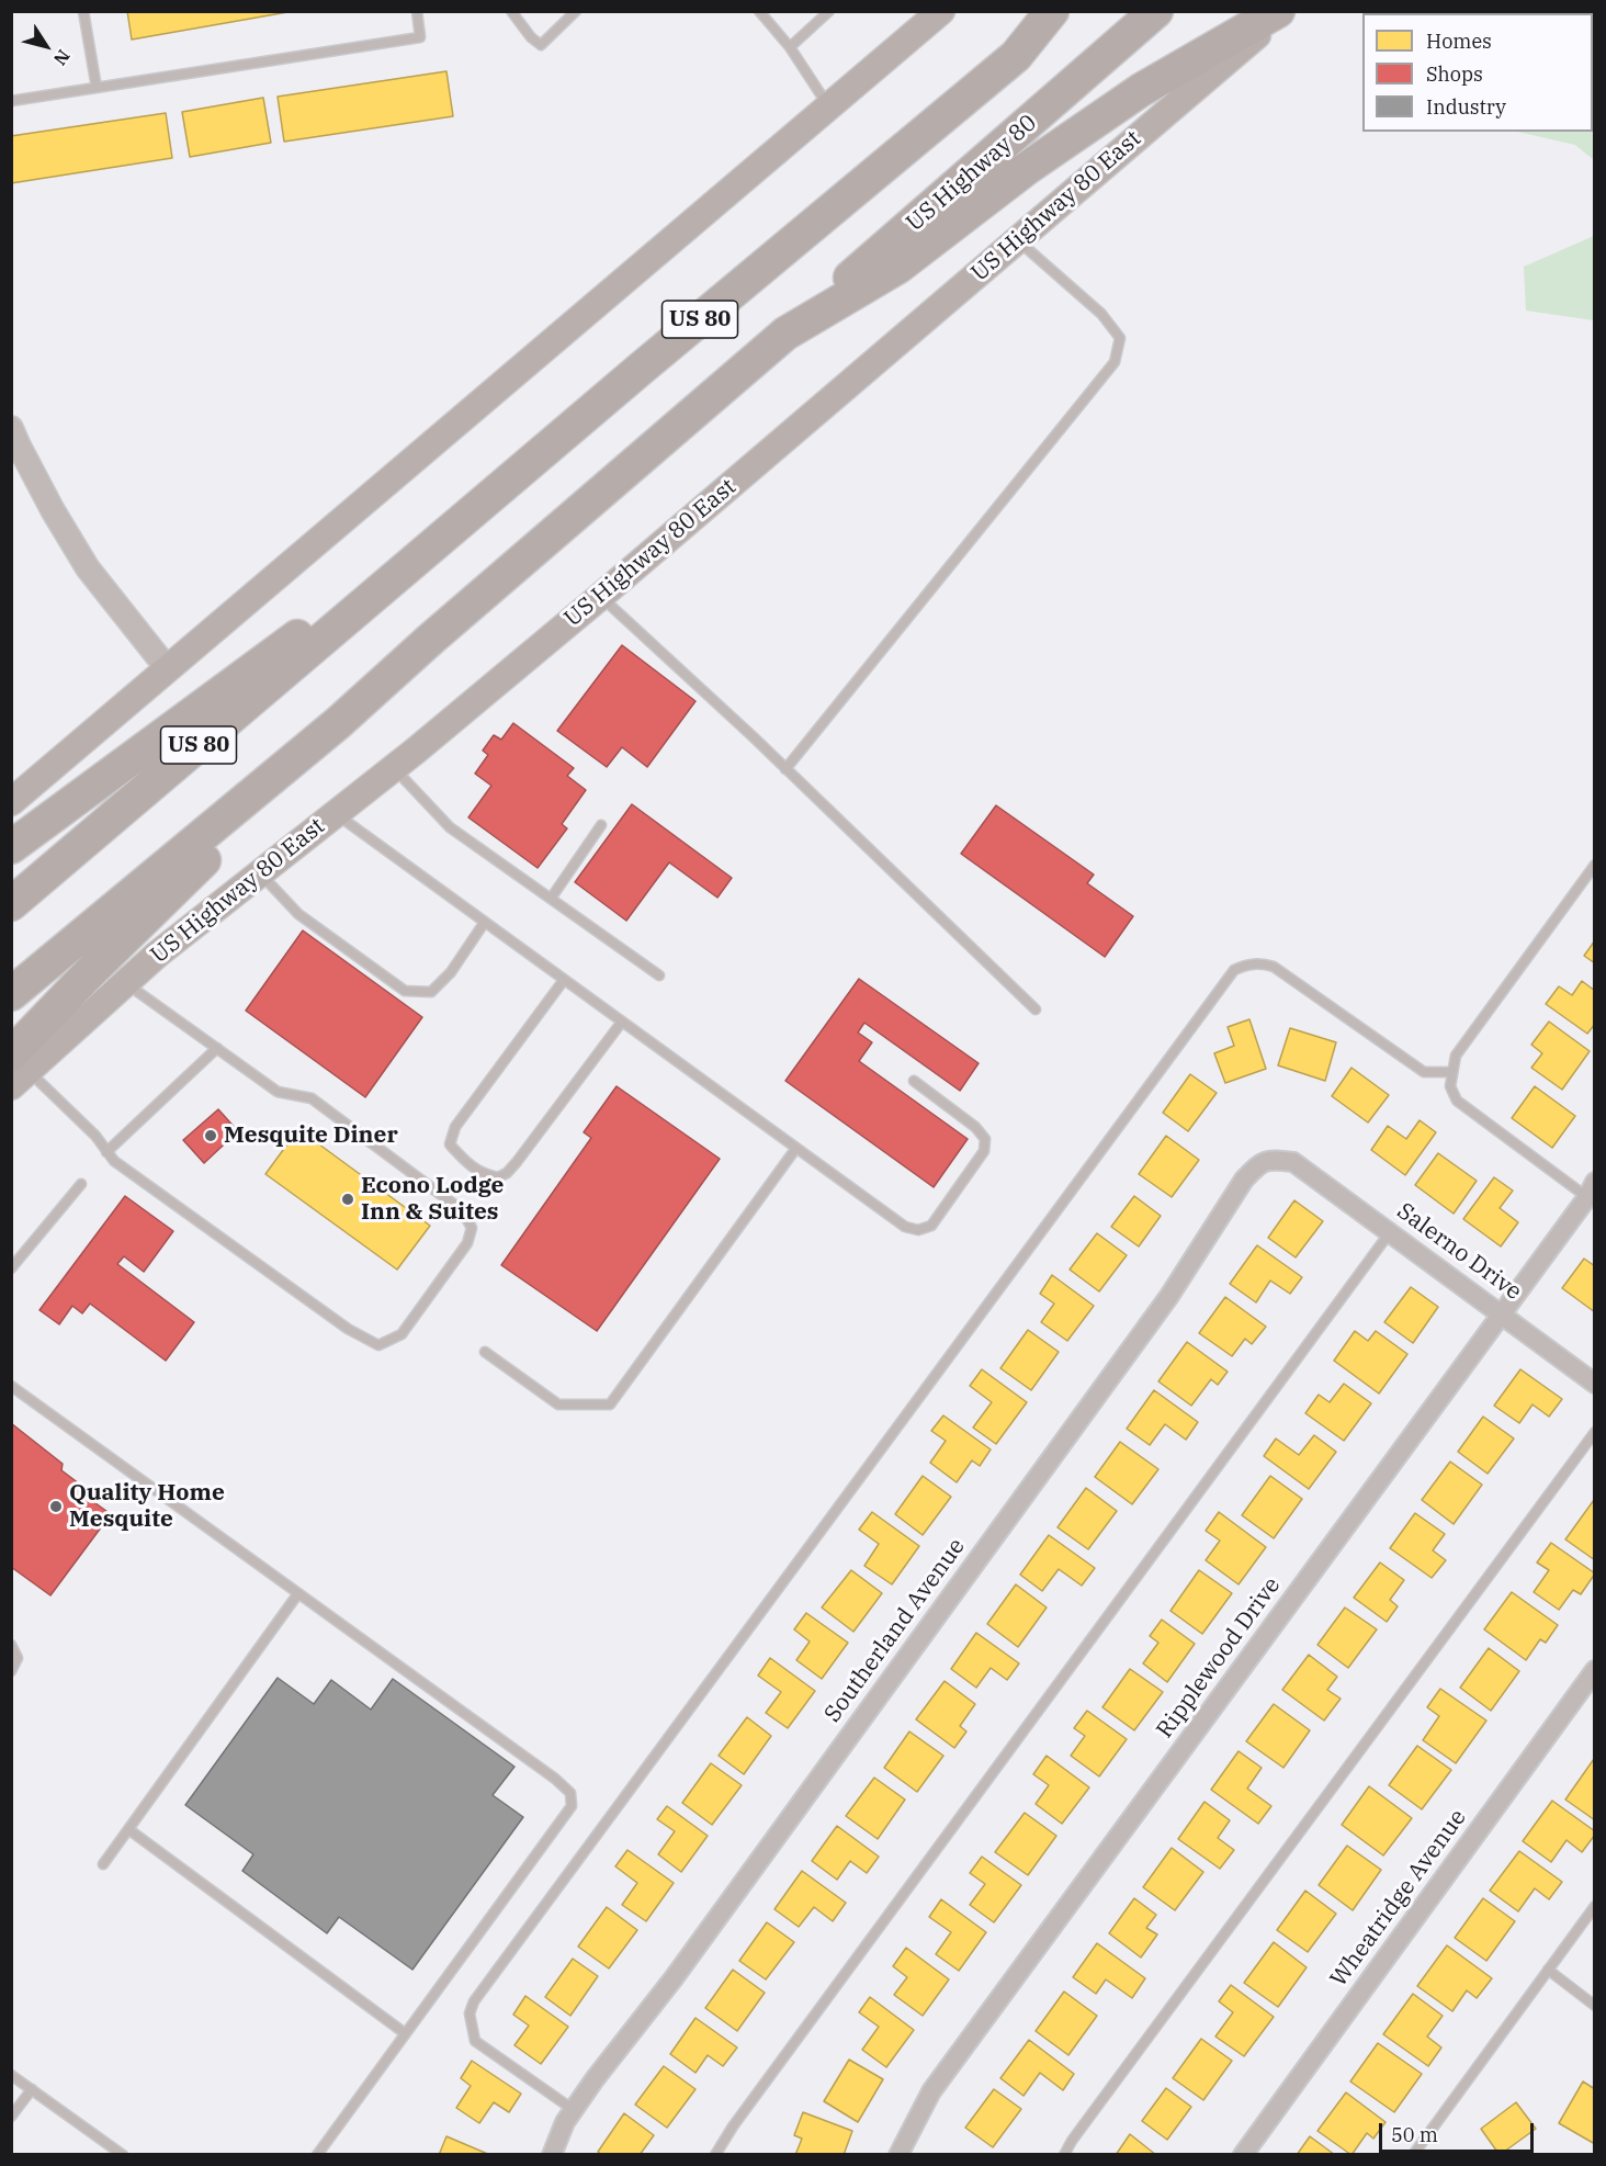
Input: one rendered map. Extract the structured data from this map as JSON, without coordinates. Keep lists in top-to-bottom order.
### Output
{
  "streets": {
    "highway": ["US Highway 80", "US 80"],
    "main road": ["US Highway 80 East"],
    "street": [
      "Salerno Drive",
      "Southerland Avenue",
      "Ripplewood Drive",
      "Wheatridge Avenue"
    ]
  },
  "crossings": [
    ["US Highway 80", "US 80"],
    ["Salerno Drive", "Southerland Avenue"],
    ["Salerno Drive", "Ripplewood Drive"]
  ],
  "places": ["Mesquite Diner", "Econo Lodge Inn & Suites", "Quality Home Mesquite"],
  "legend": ["Homes", "Shops", "Industry"],
  "scale_bar": "50 m",
  "north": "bottom right"
}
